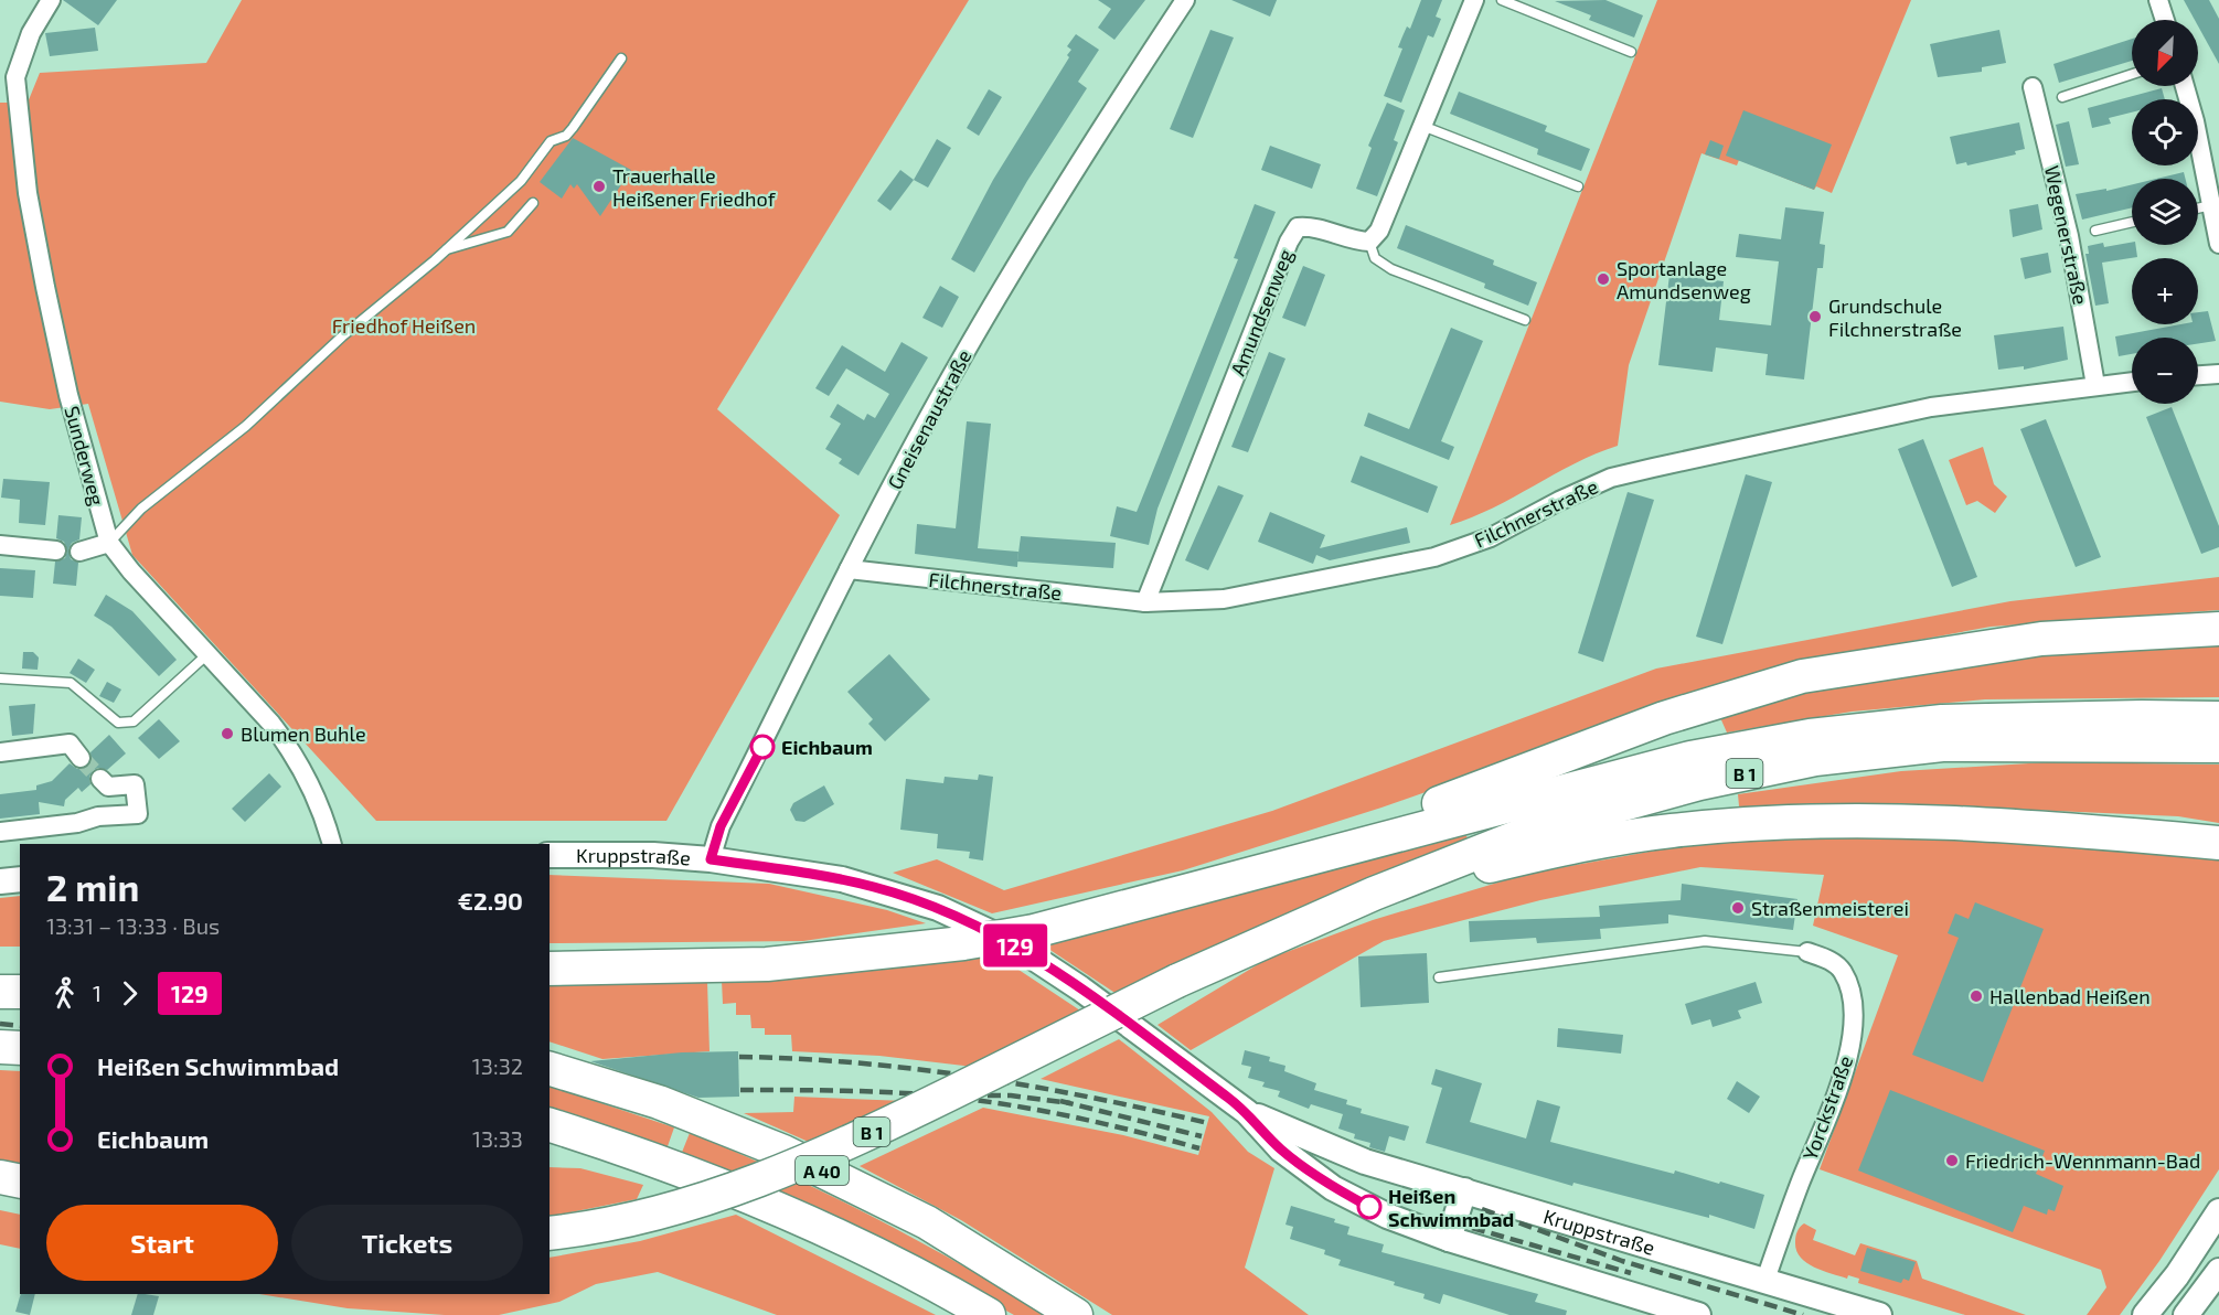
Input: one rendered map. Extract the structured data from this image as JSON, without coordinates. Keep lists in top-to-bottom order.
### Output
{
  "streets": {
    "highway": ["B 1", "A 40"],
    "street": [
      "Wegenerstraße",
      "Amundsenweg",
      "Gneisenaustraße",
      "Sunderweg",
      "Filchnerstraße",
      "Kruppstraße",
      "Yorckstraße"
    ]
  },
  "crossings": [
    ["Wegenerstraße", "Filchnerstraße"],
    ["Amundsenweg", "Filchnerstraße"],
    ["Gneisenaustraße", "Filchnerstraße"],
    ["Gneisenaustraße", "Kruppstraße"],
    ["Kruppstraße", "Yorckstraße"]
  ],
  "parks": ["Friedhof Heißen"],
  "places": [
    "Trauerhalle Heißener Friedhof",
    "Sportanlage Amundsenweg",
    "Grundschule Filchnerstraße",
    "Blumen Buhle",
    "Eichbaum",
    "Straßenmeisterei",
    "Hallenbad Heißen",
    "Friedrich-Wennmann-Bad",
    "Heißen Schwimmbad"
  ],
  "lines": ["bus line 129"],
  "north": "bottom left",
  "page": {
    "on_map": "129",
    "map_buttons": ["+", "−"],
    "heading": ["2 min", "13:31 – 13:33 · Bus", "€2.90"],
    "legs": ["1", "129"],
    "list": [
      {
        "name": "Heißen Schwimmbad",
        "value": "13:32"
      },
      {
        "name": "Eichbaum",
        "value": "13:33"
      }
    ],
    "buttons": ["Start", "Tickets"]
  }
}
